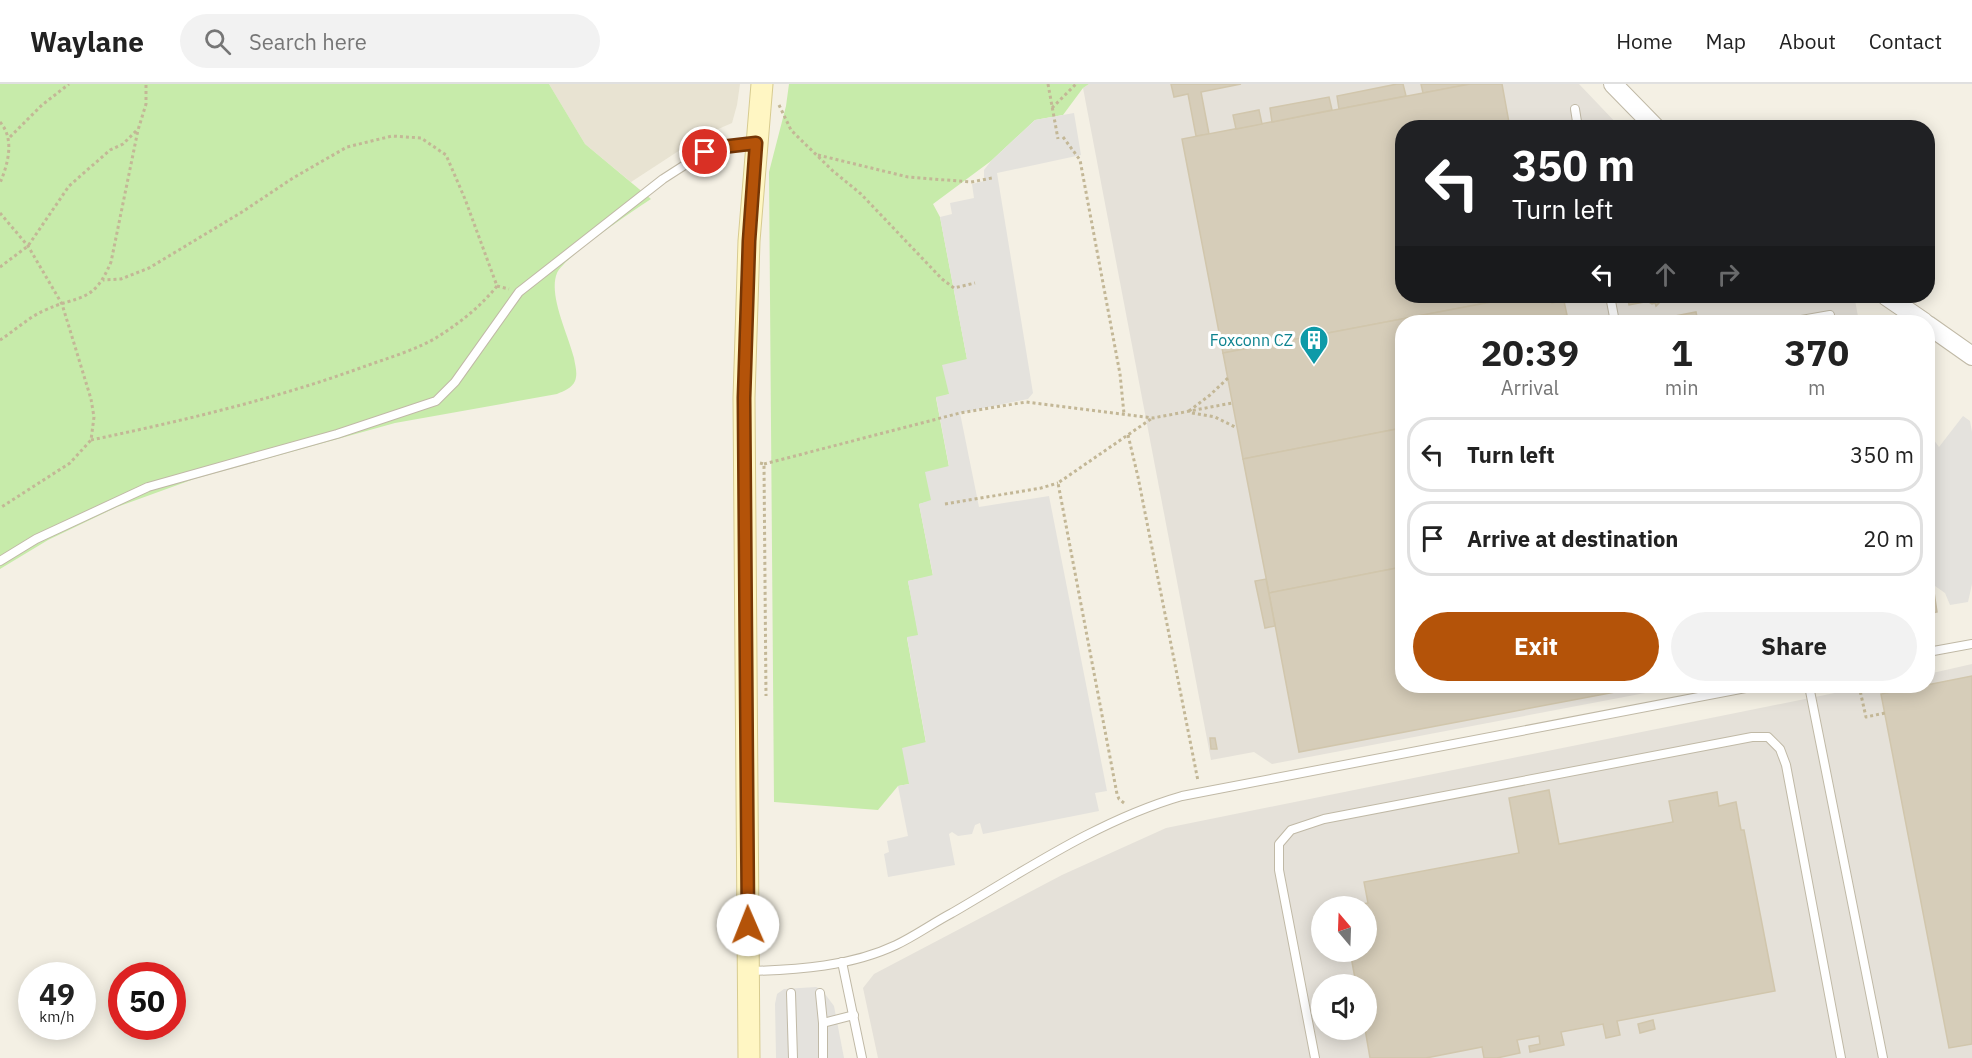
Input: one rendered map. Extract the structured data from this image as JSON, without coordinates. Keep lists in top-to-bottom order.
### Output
{
  "places": {
    "building": ["Foxconn CZ"]
  },
  "north": "top",
  "page": {
    "header": "Waylane",
    "search": "Search here",
    "nav": [
      "Home",
      "Map",
      "About",
      "Contact"
    ],
    "turn": ["350 m", "Turn left"],
    "eta": [
      "20:39",
      "Arrival",
      "1",
      "min",
      "370",
      "m"
    ],
    "list": [
      {
        "name": "Turn left",
        "value": "350 m"
      },
      {
        "name": "Arrive at destination",
        "value": "20 m"
      }
    ],
    "buttons": ["Exit", "Share"],
    "speed": "49 km/h",
    "limit": "50"
  }
}
